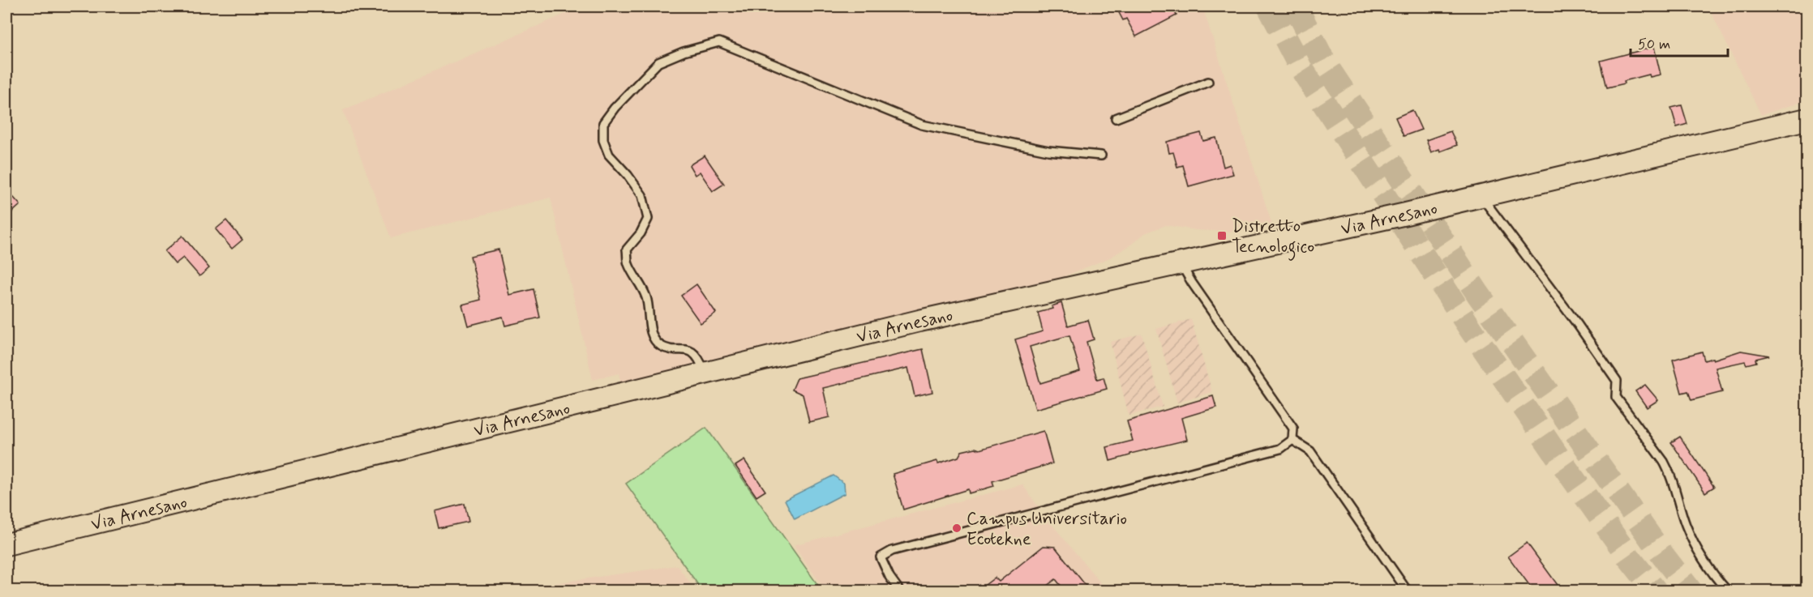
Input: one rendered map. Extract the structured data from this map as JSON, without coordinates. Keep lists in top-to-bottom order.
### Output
{
  "streets": {
    "main road": ["Via Arnesano"]
  },
  "places": {
    "transit": ["Distretto Tecnologico"],
    "other": ["Campus Universitario Ecotekne"]
  },
  "scale_bar": "50 m"
}
